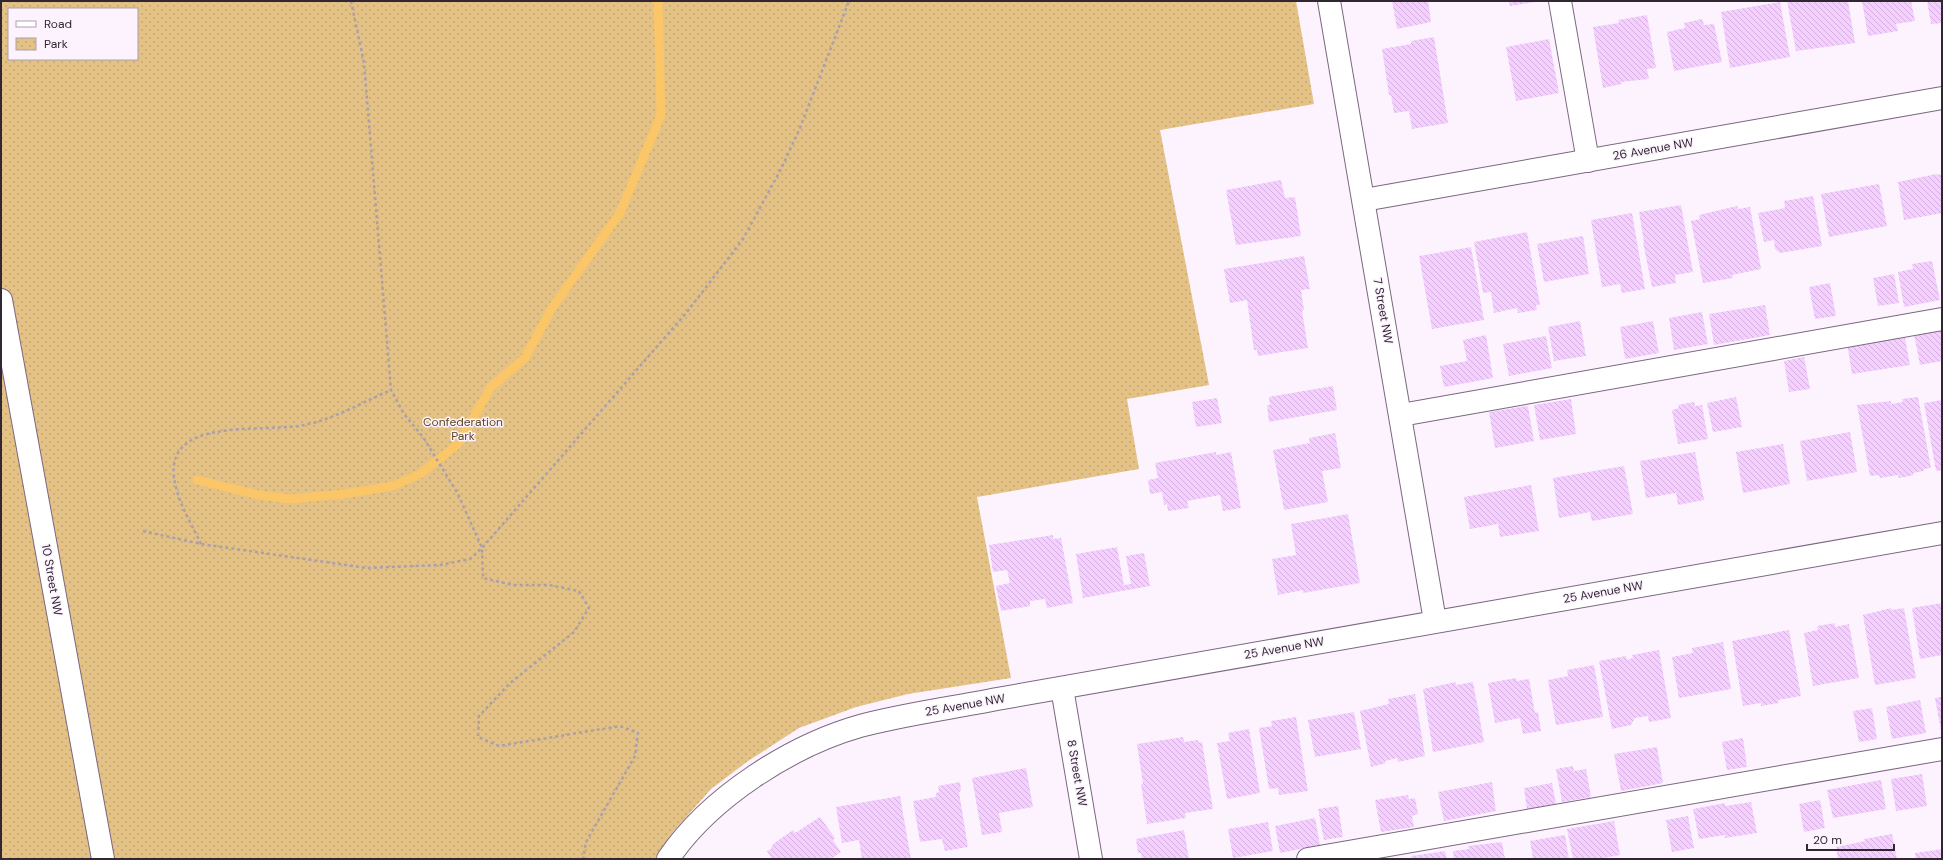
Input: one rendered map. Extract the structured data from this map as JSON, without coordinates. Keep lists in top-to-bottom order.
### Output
{
  "streets": {
    "street": [
      "26 Avenue NW",
      "7 Street NW",
      "10 Street NW",
      "25 Avenue NW",
      "8 Street NW"
    ]
  },
  "crossings": [
    ["26 Avenue NW", "7 Street NW"],
    ["7 Street NW", "25 Avenue NW"],
    ["25 Avenue NW", "8 Street NW"]
  ],
  "parks": ["Confederation Park"],
  "legend": ["Road", "Park"],
  "scale_bar": "20 m"
}
